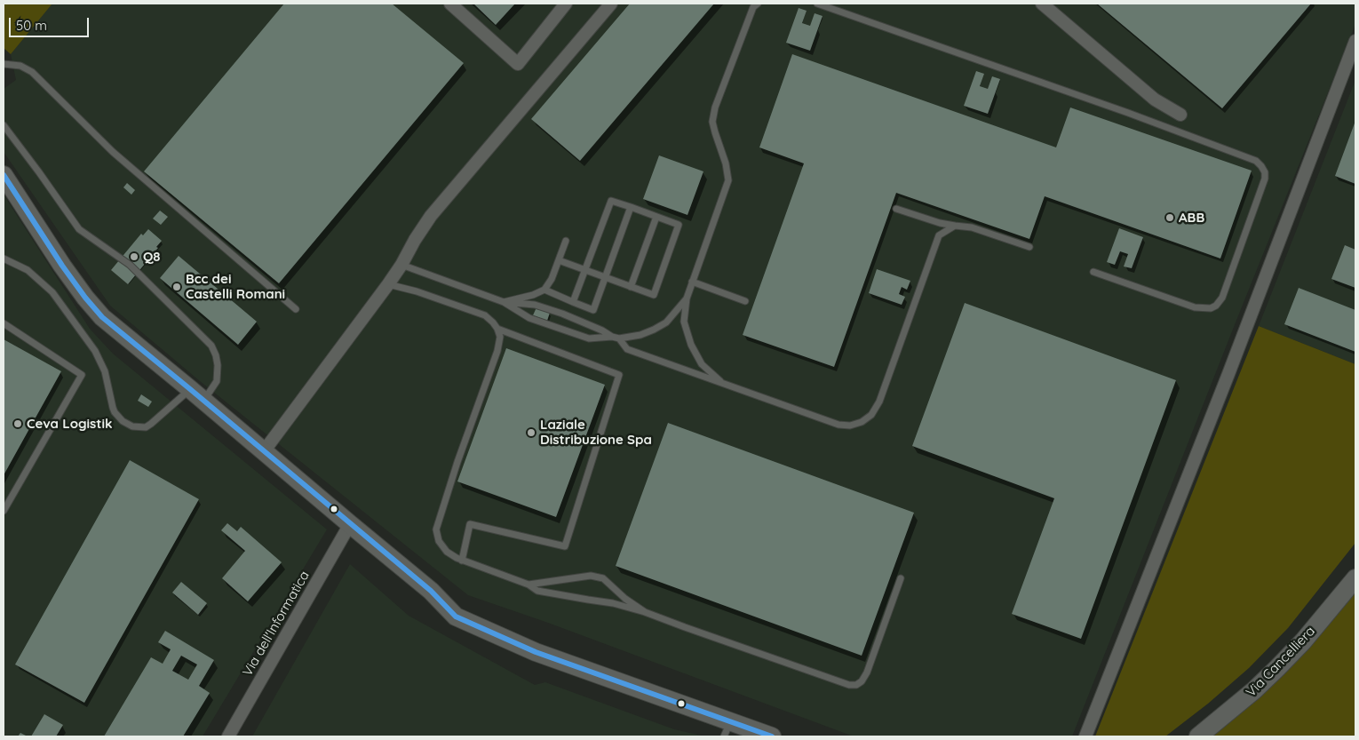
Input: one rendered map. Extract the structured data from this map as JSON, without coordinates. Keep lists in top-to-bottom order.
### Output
{
  "streets": {
    "main road": ["Via Cancelliera"],
    "street": ["Via dell'Informatica"]
  },
  "places": [
    "ABB",
    "Q8",
    "Bcc dei Castelli Romani",
    "Ceva Logistik",
    "Laziale Distribuzione Spa"
  ],
  "scale_bar": "50 m"
}
